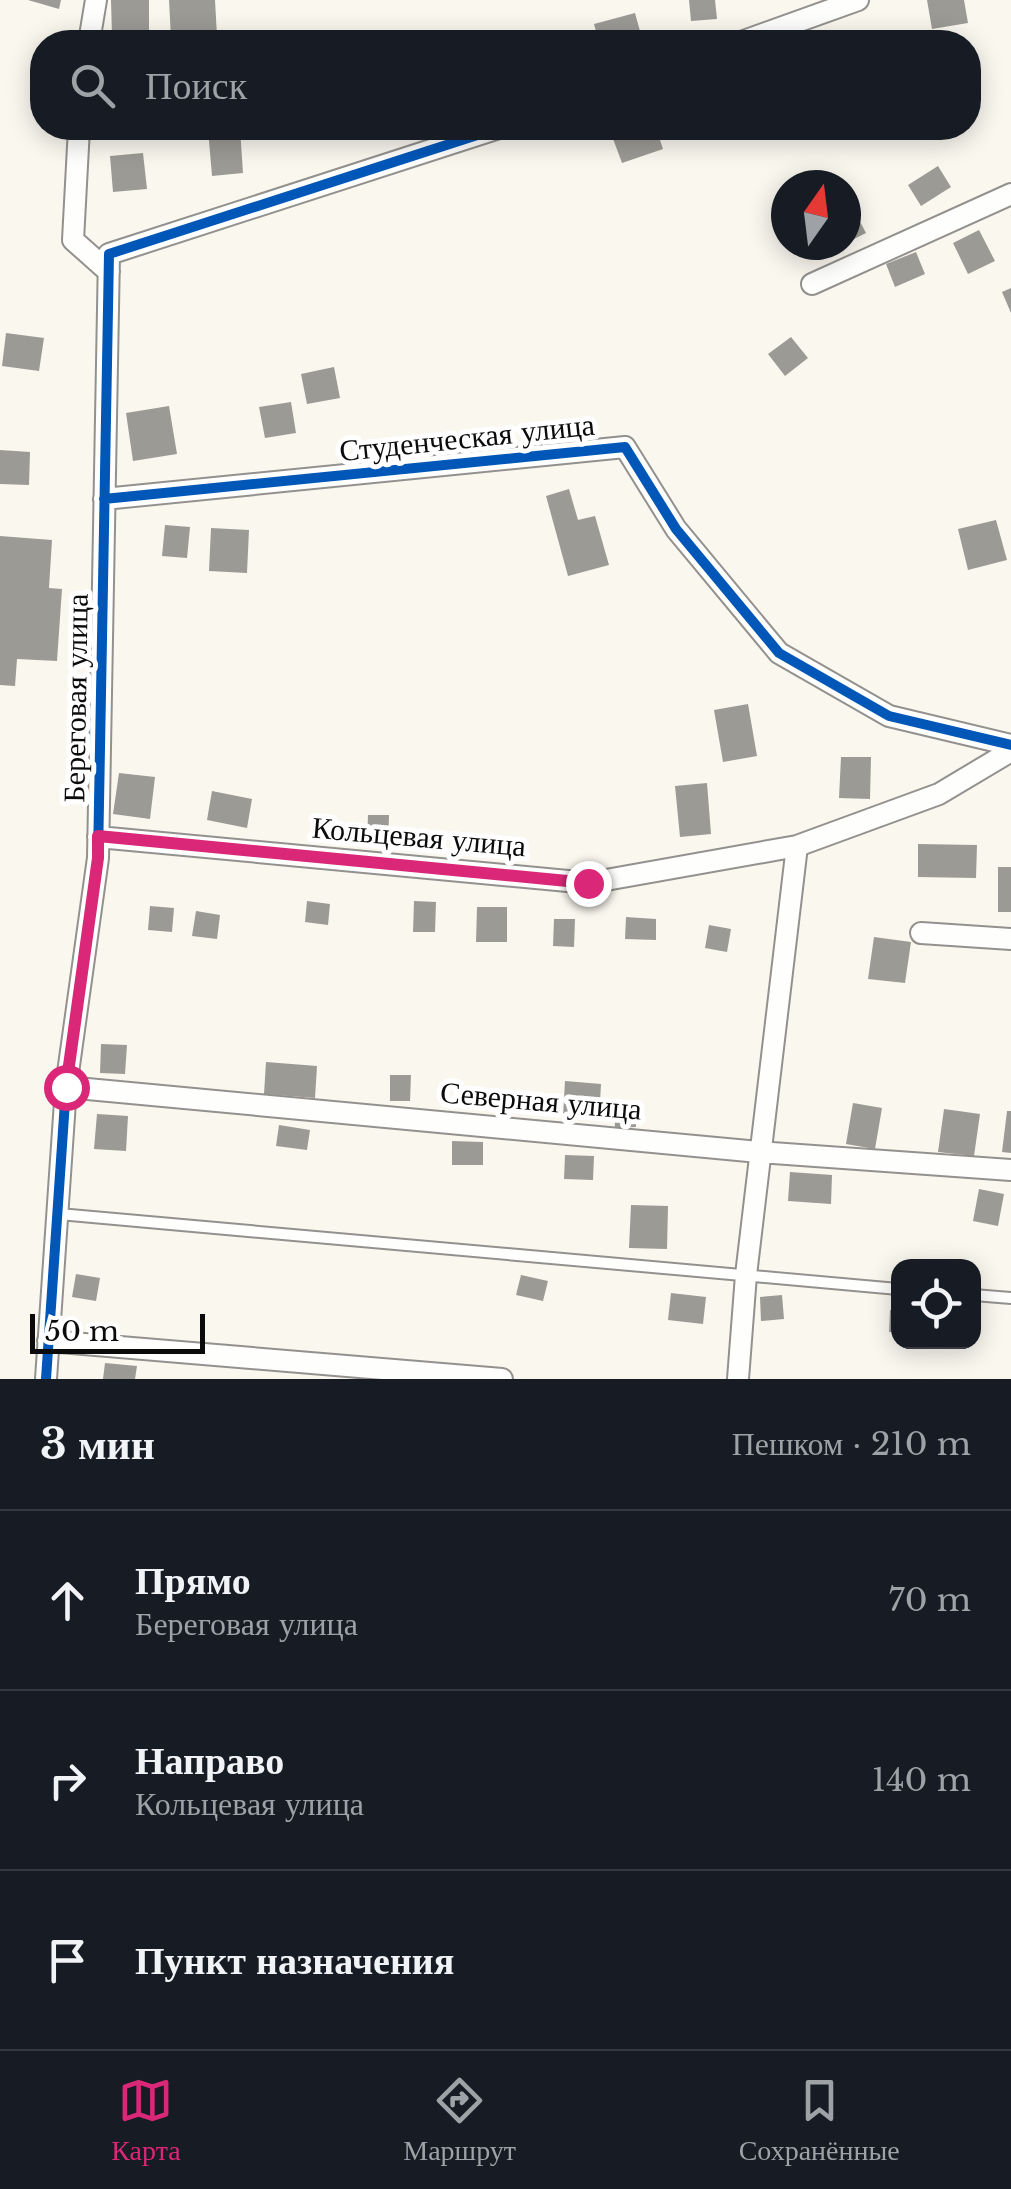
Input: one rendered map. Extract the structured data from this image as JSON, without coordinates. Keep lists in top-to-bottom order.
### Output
{
  "streets": {
    "street": [
      "Студенческая улица",
      "Береговая улица",
      "Кольцевая улица",
      "Северная улица"
    ]
  },
  "crossings": [
    ["Студенческая улица", "Береговая улица"],
    ["Студенческая улица", "Кольцевая улица"],
    ["Береговая улица", "Кольцевая улица"],
    ["Береговая улица", "Северная улица"]
  ],
  "scale_bar": "50 m",
  "north": "top",
  "page": {
    "search": "Поиск",
    "scale": "50 m",
    "heading": ["3 мин", "Пешком · 210 m"],
    "list": [
      ["Прямо", "Береговая улица", "70 m"],
      ["Направо", "Кольцевая улица", "140 m"],
      "Пункт назначения"
    ],
    "nav": ["Карта", "Маршрут", "Сохранённые"]
  }
}
